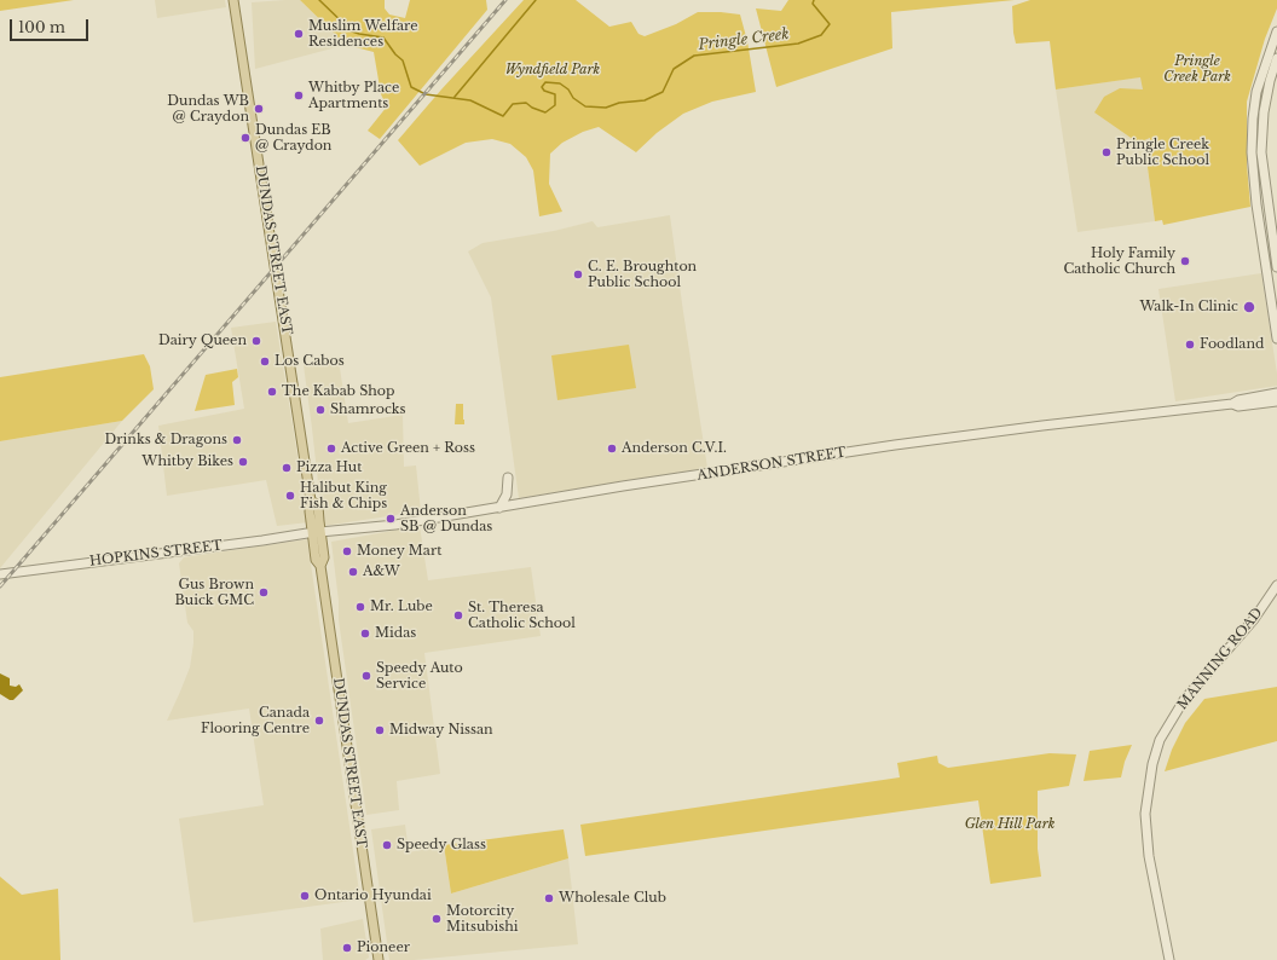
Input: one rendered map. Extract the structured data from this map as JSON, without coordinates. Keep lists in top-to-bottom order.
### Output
{
  "streets": {
    "main road": [
      "DUNDAS STREET EAST",
      "ANDERSON STREET",
      "HOPKINS STREET",
      "MANNING ROAD"
    ]
  },
  "crossings": [
    ["DUNDAS STREET EAST", "ANDERSON STREET"],
    ["DUNDAS STREET EAST", "HOPKINS STREET"],
    ["ANDERSON STREET", "HOPKINS STREET"]
  ],
  "water": ["Pringle Creek"],
  "parks": ["Pringle Creek Park", "Wyndfield Park", "Glen Hill Park"],
  "places": [
    "Muslim Welfare Residences",
    "Whitby Place Apartments",
    "Dundas WB @ Craydon",
    "Dundas EB @ Craydon",
    "Pringle Creek Public School",
    "Holy Family Catholic Church",
    "C. E. Broughton Public School",
    "Walk-In Clinic",
    "Dairy Queen",
    "Foodland",
    "Los Cabos",
    "The Kabab Shop",
    "Shamrocks",
    "Drinks & Dragons",
    "Active Green + Ross",
    "Anderson C.V.I.",
    "Whitby Bikes",
    "Pizza Hut",
    "Halibut King Fish & Chips",
    "Anderson SB @ Dundas",
    "Money Mart",
    "A&W",
    "Gus Brown Buick GMC",
    "Mr. Lube",
    "St. Theresa Catholic School",
    "Midas",
    "Speedy Auto Service",
    "Canada Flooring Centre",
    "Midway Nissan",
    "Speedy Glass",
    "Ontario Hyundai",
    "Wholesale Club",
    "Motorcity Mitsubishi",
    "Pioneer"
  ],
  "scale_bar": "100 m"
}
